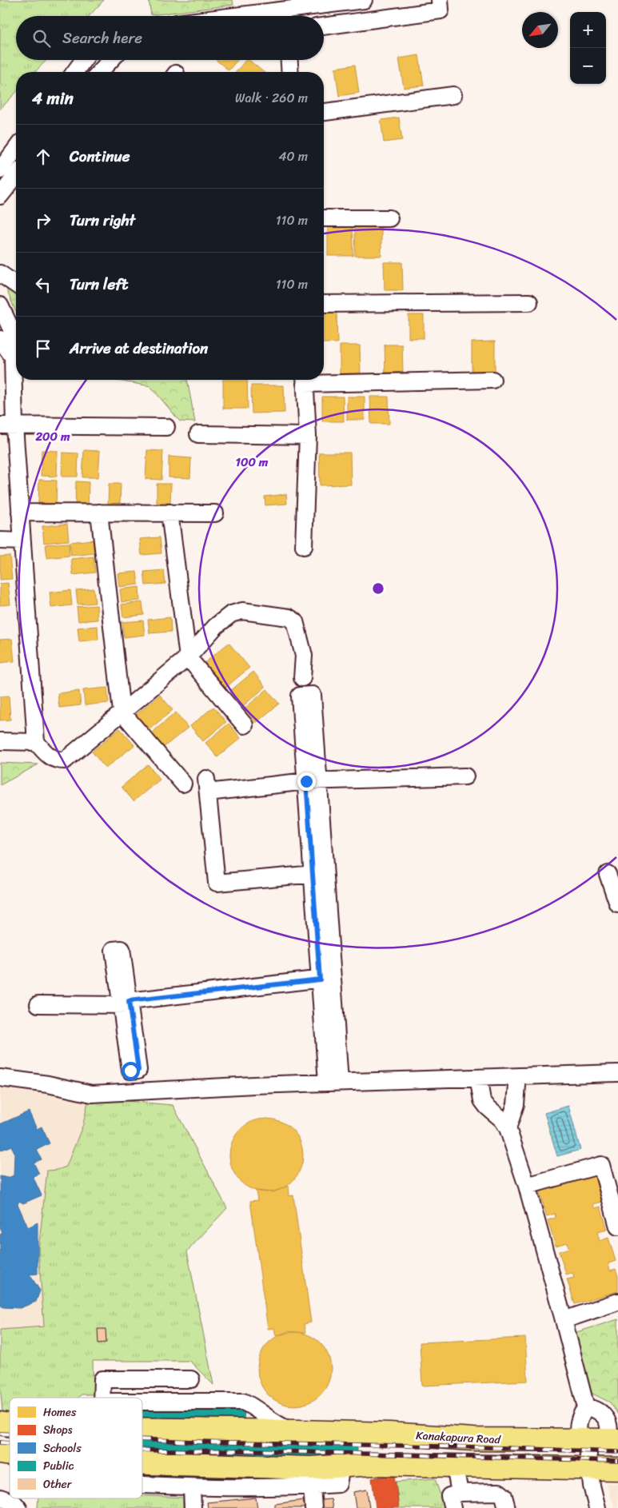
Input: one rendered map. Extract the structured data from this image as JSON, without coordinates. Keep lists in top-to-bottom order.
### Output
{
  "streets": {
    "highway": ["Kanakapura Road"]
  },
  "legend": [
    "Homes",
    "Shops",
    "Schools",
    "Public",
    "Other"
  ],
  "north": "bottom left",
  "page": {
    "map_buttons": ["+", "−"],
    "search": "Search here",
    "heading": ["4 min", "Walk · 260 m"],
    "list": [
      ["Continue", "40 m"],
      ["Turn right", "110 m"],
      ["Turn left", "110 m"],
      "Arrive at destination"
    ]
  },
  "rings": ["200 m", "100 m"]
}
